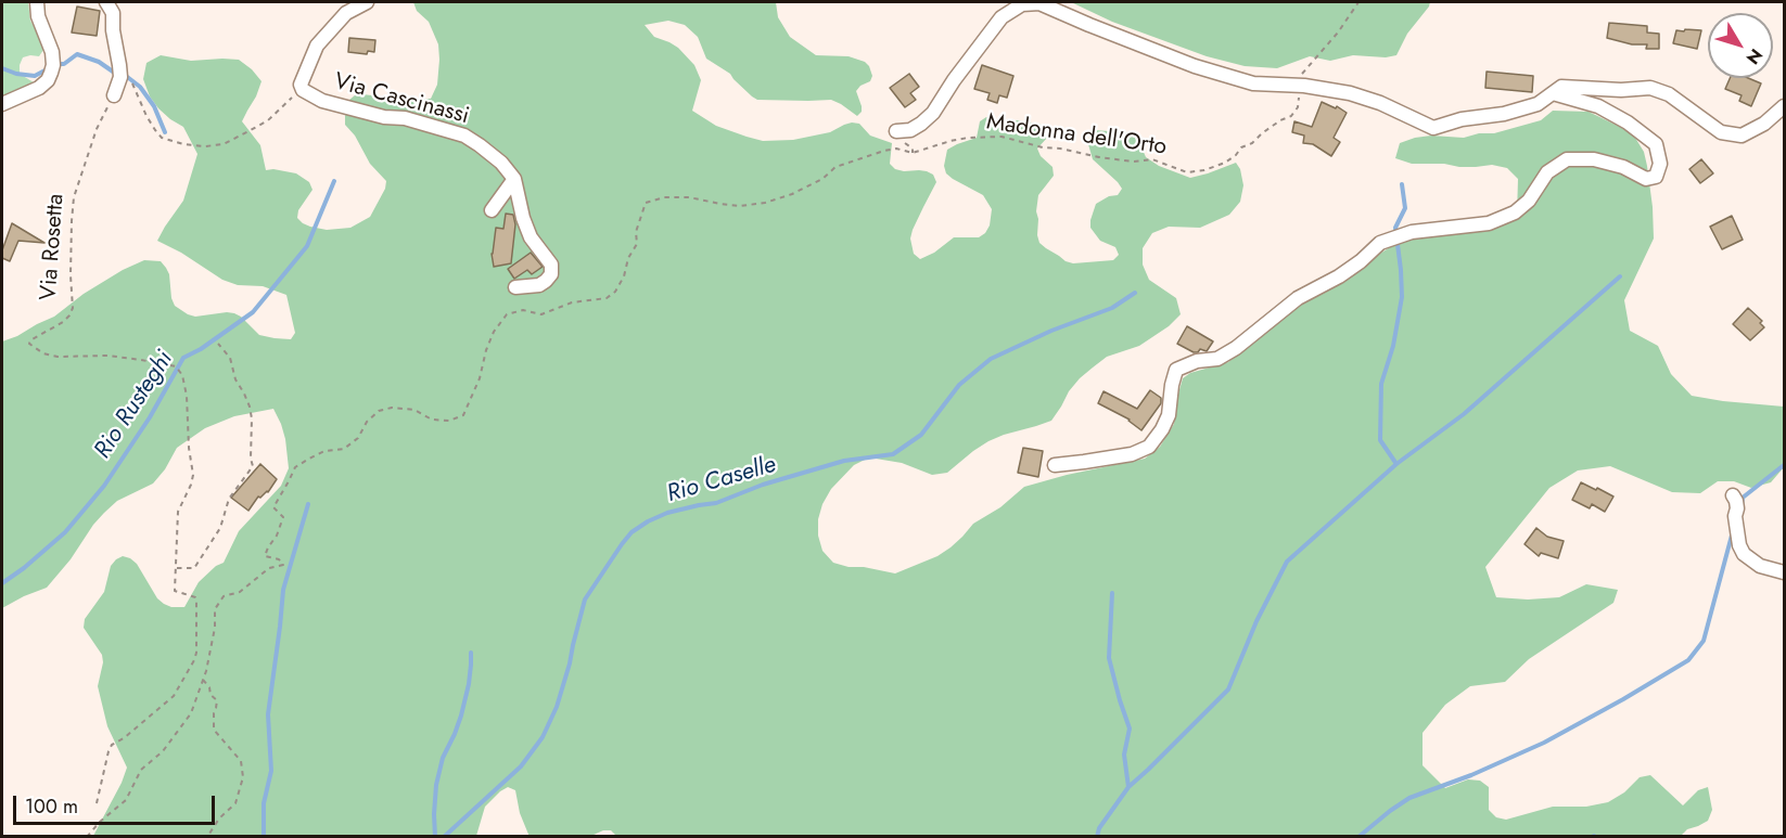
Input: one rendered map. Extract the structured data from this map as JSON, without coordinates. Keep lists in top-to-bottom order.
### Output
{
  "streets": {
    "street": ["Via Cascinassi"],
    "path": ["Madonna dell'Orto", "Via Rosetta"]
  },
  "crossings": [
    ["Via Cascinassi", "Via Rosetta"]
  ],
  "water": ["Rio Rusteghi", "Rio Caselle"],
  "scale_bar": "100 m",
  "north": "bottom right"
}
